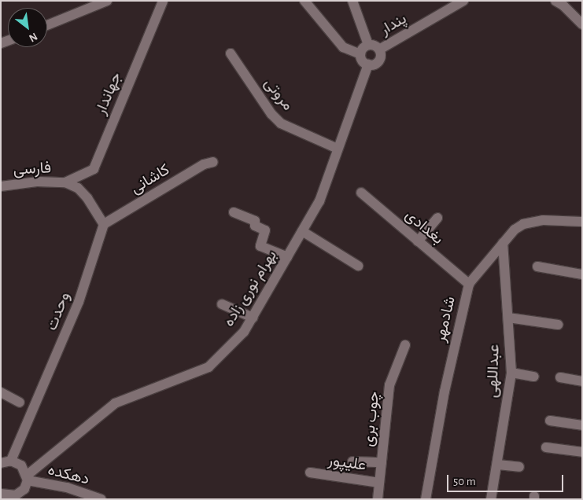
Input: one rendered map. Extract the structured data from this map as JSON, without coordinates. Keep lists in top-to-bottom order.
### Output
{
  "streets": {
    "street": [
      "پندار",
      "جهاندار",
      "مروتی",
      "فارسی",
      "کاشانی",
      "بغدادی",
      "بهرام نوری زاده",
      "وحدت",
      "شادمهر",
      "عبداللهی",
      "چوب بری",
      "علیپور",
      "دهکده"
    ]
  },
  "crossings": [
    ["پندار", "بهرام نوری زاده"],
    ["جهاندار", "فارسی"],
    ["مروتی", "بهرام نوری زاده"],
    ["کاشانی", "وحدت"],
    ["بغدادی", "شادمهر"],
    ["بهرام نوری زاده", "دهکده"],
    ["شادمهر", "عبداللهی"],
    ["چوب بری", "علیپور"]
  ],
  "scale_bar": "50 m",
  "north": "bottom right"
}
